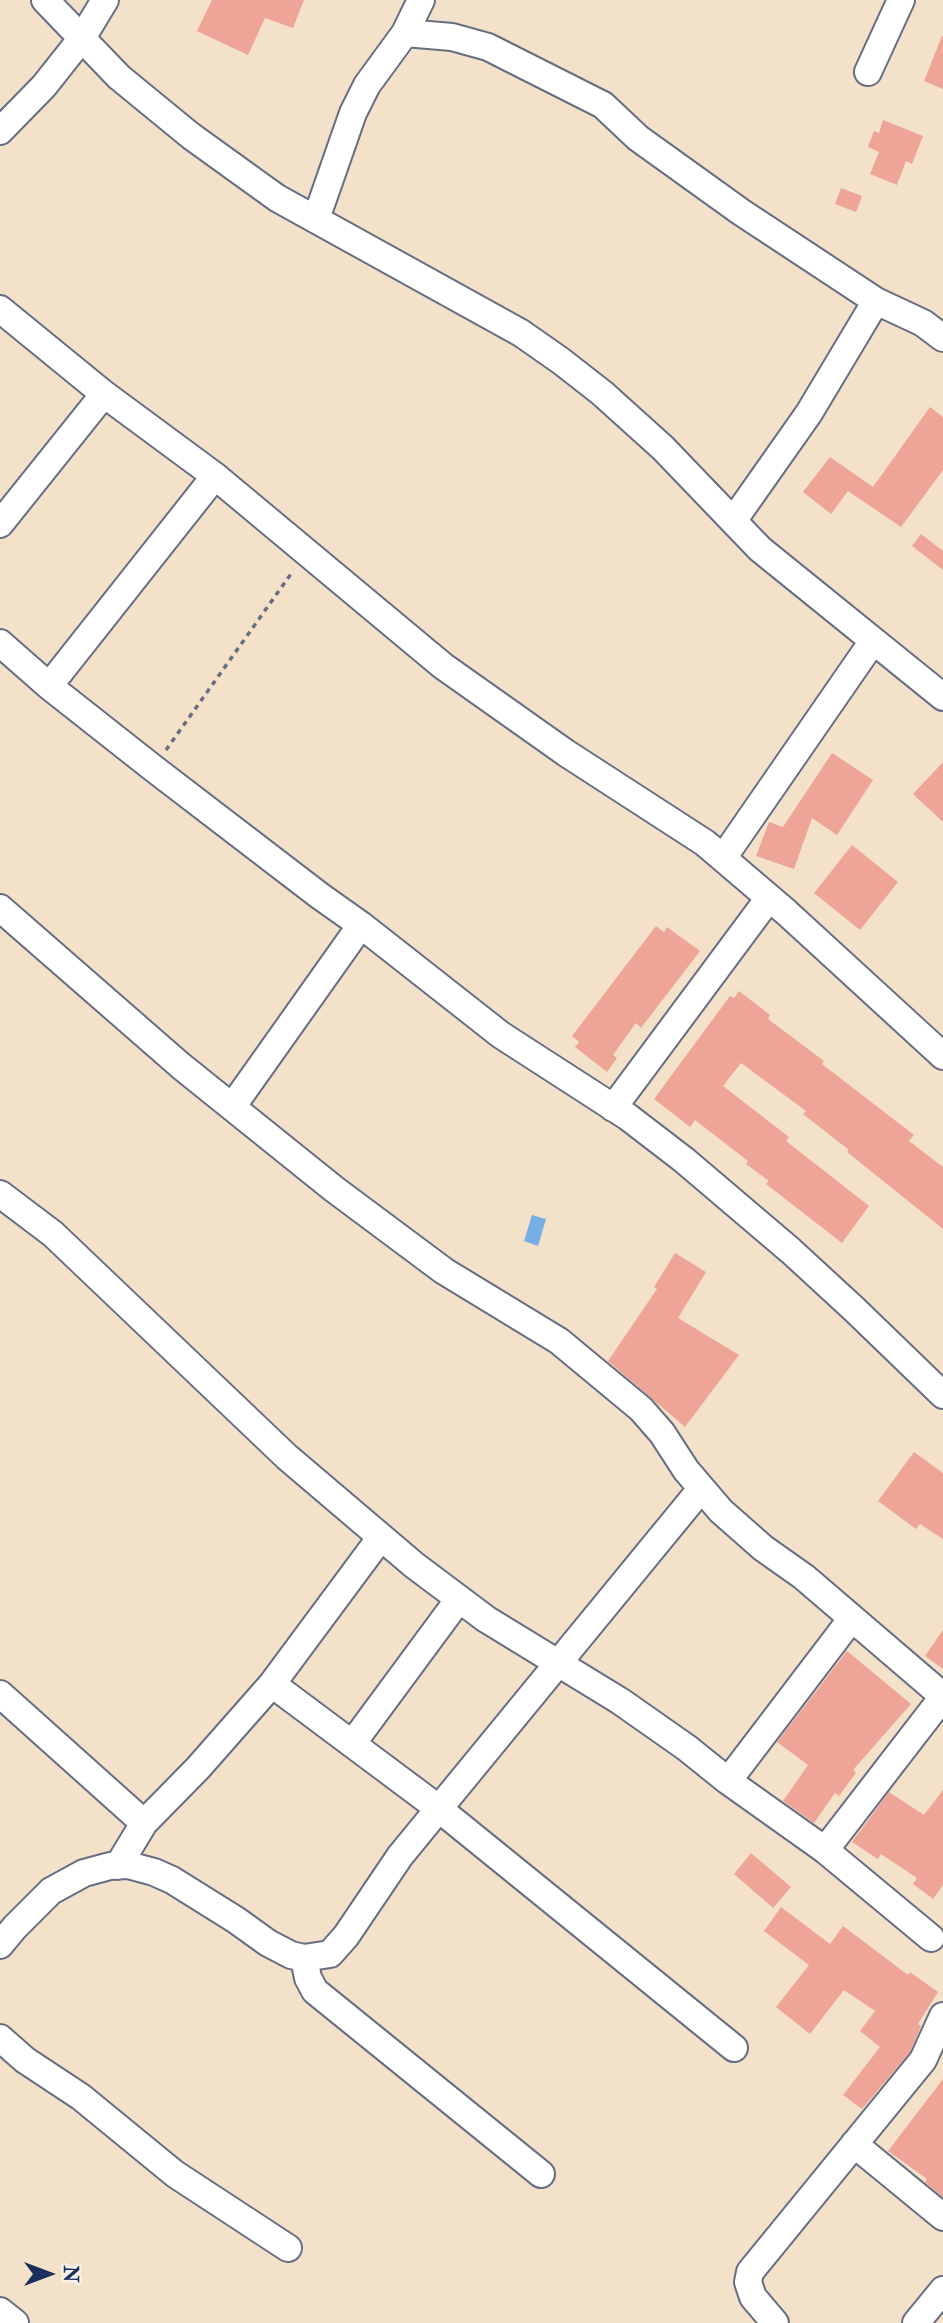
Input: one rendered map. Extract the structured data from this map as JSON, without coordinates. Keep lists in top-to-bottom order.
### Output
{
  "north": "right"
}
